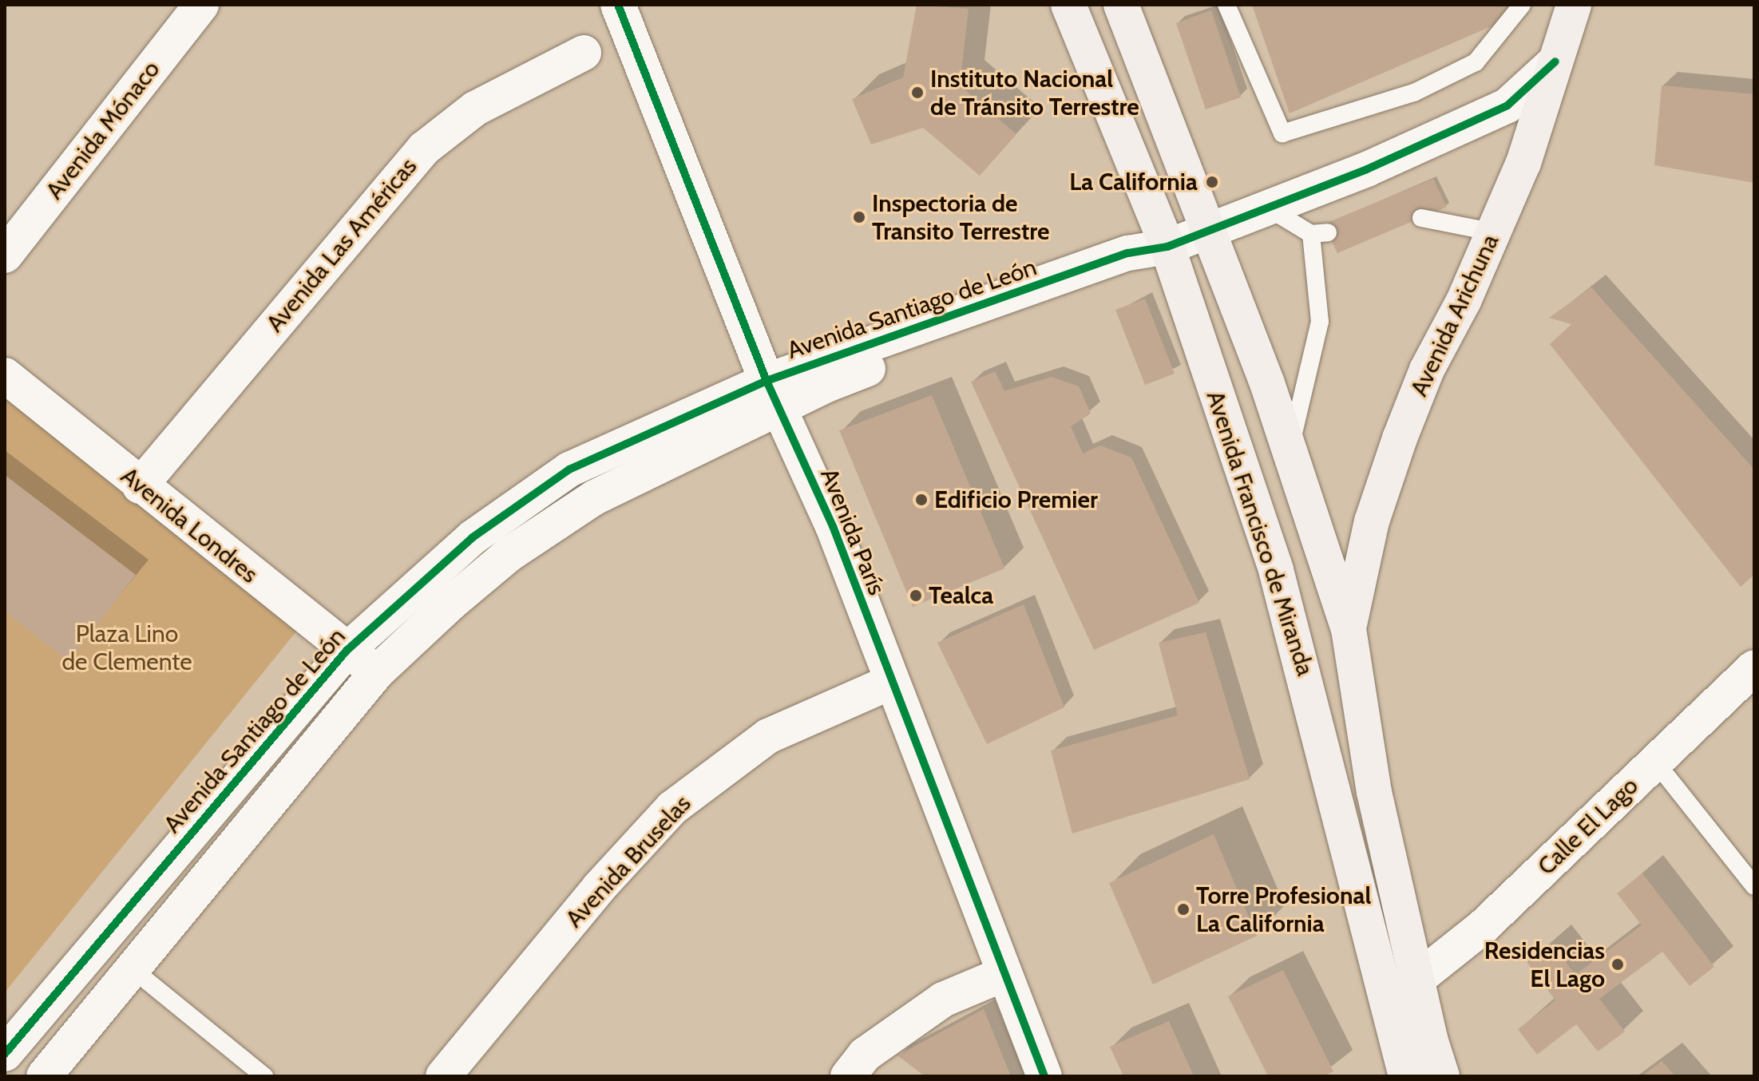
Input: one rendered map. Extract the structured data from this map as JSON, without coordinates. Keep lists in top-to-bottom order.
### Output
{
  "streets": {
    "main road": ["Avenida Arichuna", "Avenida Francisco de Miranda"],
    "street": [
      "Avenida Mónaco",
      "Avenida Las Américas",
      "Avenida Santiago de León",
      "Avenida Londres",
      "Avenida París",
      "Calle El Lago",
      "Avenida Bruselas"
    ]
  },
  "crossings": [
    ["Avenida Las Américas", "Avenida Londres"],
    ["Avenida Santiago de León", "Avenida Arichuna"],
    ["Avenida Santiago de León", "Avenida Londres"],
    ["Avenida Santiago de León", "Avenida París"],
    ["Avenida Santiago de León", "Avenida Francisco de Miranda"],
    ["Avenida Arichuna", "Avenida Francisco de Miranda"],
    ["Avenida París", "Avenida Bruselas"],
    ["Avenida Francisco de Miranda", "Calle El Lago"]
  ],
  "parks": ["Plaza Lino de Clemente"],
  "places": [
    "Instituto Nacional de Tránsito Terrestre",
    "La California",
    "Inspectoria de Transito Terrestre",
    "Edificio Premier",
    "Tealca",
    "Torre Profesional La California",
    "Residencias El Lago"
  ]
}
